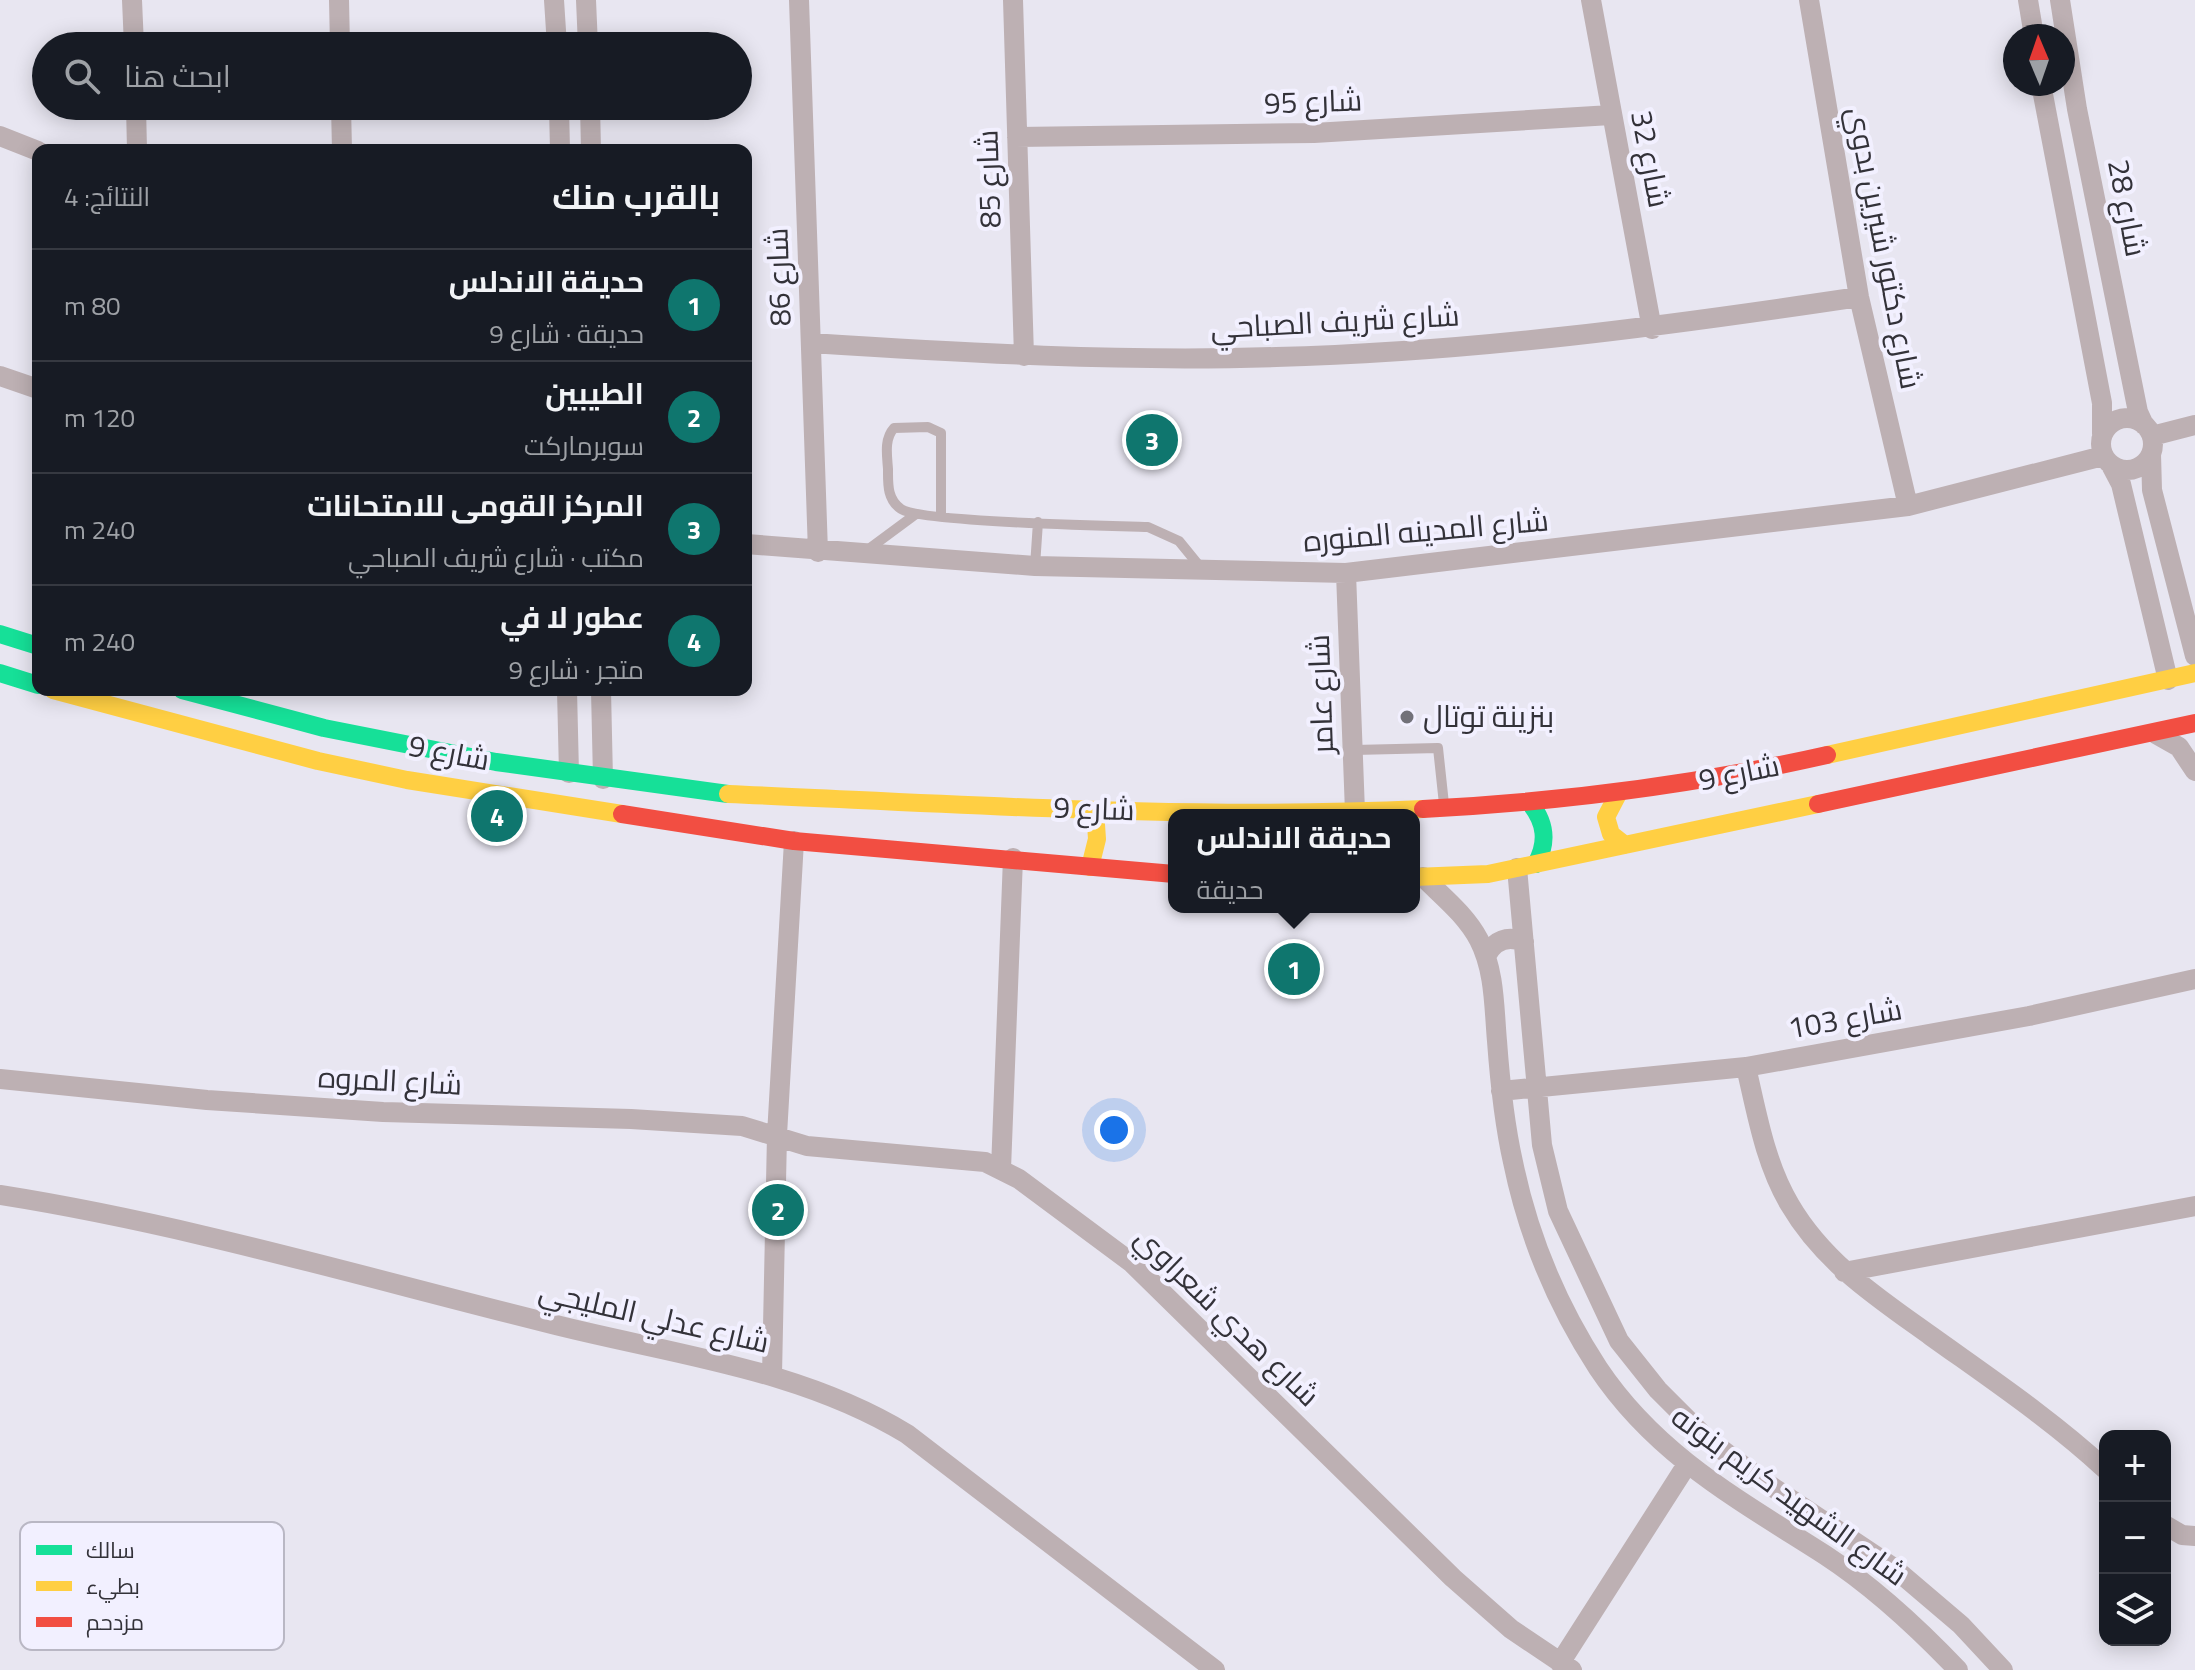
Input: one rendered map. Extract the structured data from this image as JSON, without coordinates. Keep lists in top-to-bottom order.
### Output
{
  "streets": {
    "main road": ["شارع 9"],
    "street": [
      "شارع 95",
      "شارع 32",
      "شارع 85",
      "شارع 28",
      "شارع دكتور شيرين بدوي",
      "شارع 86",
      "شارع شريف الصباحي",
      "شارع المدينه المنوره",
      "شارع عامر",
      "شارع 103",
      "شارع المروه",
      "شارع عدلي المليجي",
      "شارع هدي شعراوي",
      "شارع الشهيد كريم بنونه"
    ]
  },
  "crossings": [
    ["شارع 95", "شارع 32"],
    ["شارع 95", "شارع 85"],
    ["شارع 32", "شارع شريف الصباحي"],
    ["شارع 85", "شارع شريف الصباحي"],
    ["شارع 28", "شارع المدينه المنوره"],
    ["شارع دكتور شيرين بدوي", "شارع شريف الصباحي"],
    ["شارع دكتور شيرين بدوي", "شارع المدينه المنوره"],
    ["شارع 86", "شارع شريف الصباحي"],
    ["شارع 86", "شارع المدينه المنوره"],
    ["شارع المدينه المنوره", "شارع عامر"],
    ["شارع 9", "شارع الشهيد كريم بنونه"],
    ["شارع 103", "شارع الشهيد كريم بنونه"],
    ["شارع المروه", "شارع هدي شعراوي"]
  ],
  "places": ["بنزينة توتال"],
  "legend": ["سالك", "بطيء", "مزدحم"],
  "north": "top",
  "page": {
    "search": "ابحث هنا",
    "heading": ["بالقرب منك", "النتائج: 4"],
    "list": [
      {
        "mark": "1",
        "name": "حديقة الاندلس",
        "note": "حديقة · شارع 9",
        "value": "80 m"
      },
      {
        "mark": "2",
        "name": "الطيبين",
        "note": "سوبرماركت",
        "value": "120 m"
      },
      {
        "mark": "3",
        "name": "المركز القومى للامتحانات",
        "note": "مكتب · شارع شريف الصباحي",
        "value": "240 m"
      },
      {
        "mark": "4",
        "name": "عطور لا في",
        "note": "متجر · شارع 9",
        "value": "240 m"
      }
    ],
    "pins": [
      "3",
      "4",
      "1",
      "2"
    ],
    "popup": ["حديقة الاندلس", "حديقة"],
    "map_buttons": ["+", "−"]
  }
}
